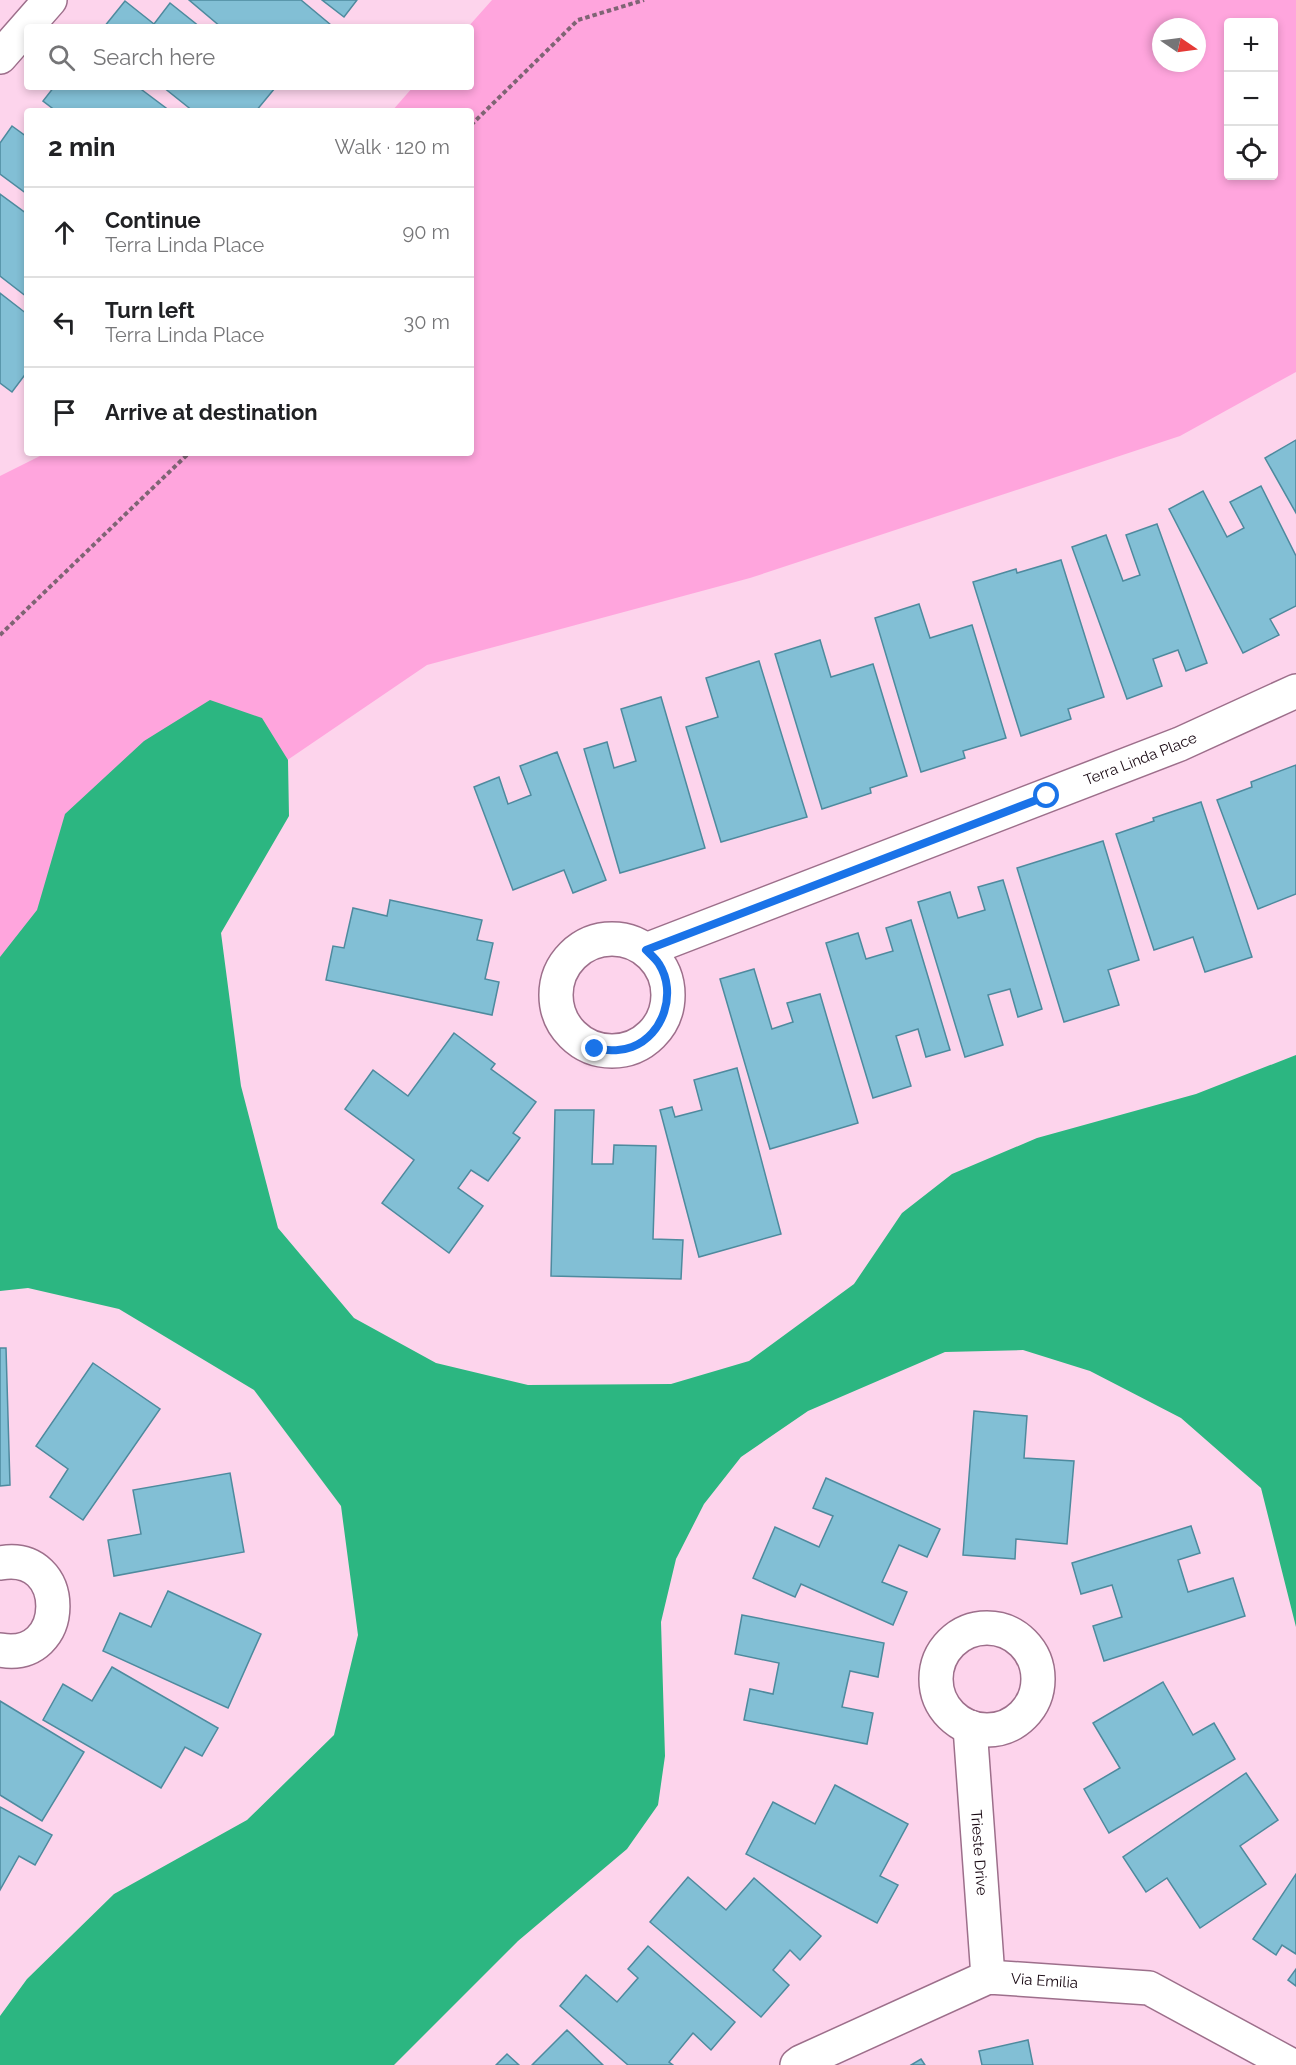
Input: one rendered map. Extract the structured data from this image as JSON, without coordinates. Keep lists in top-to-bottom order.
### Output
{
  "streets": {
    "street": ["Terra Linda Place", "Trieste Drive", "Via Emilia"]
  },
  "crossings": [
    ["Trieste Drive", "Via Emilia"]
  ],
  "north": "right",
  "page": {
    "map_buttons": ["+", "−"],
    "search": "Search here",
    "heading": ["2 min", "Walk · 120 m"],
    "list": [
      ["Continue", "Terra Linda Place", "90 m"],
      ["Turn left", "Terra Linda Place", "30 m"],
      "Arrive at destination"
    ]
  }
}
